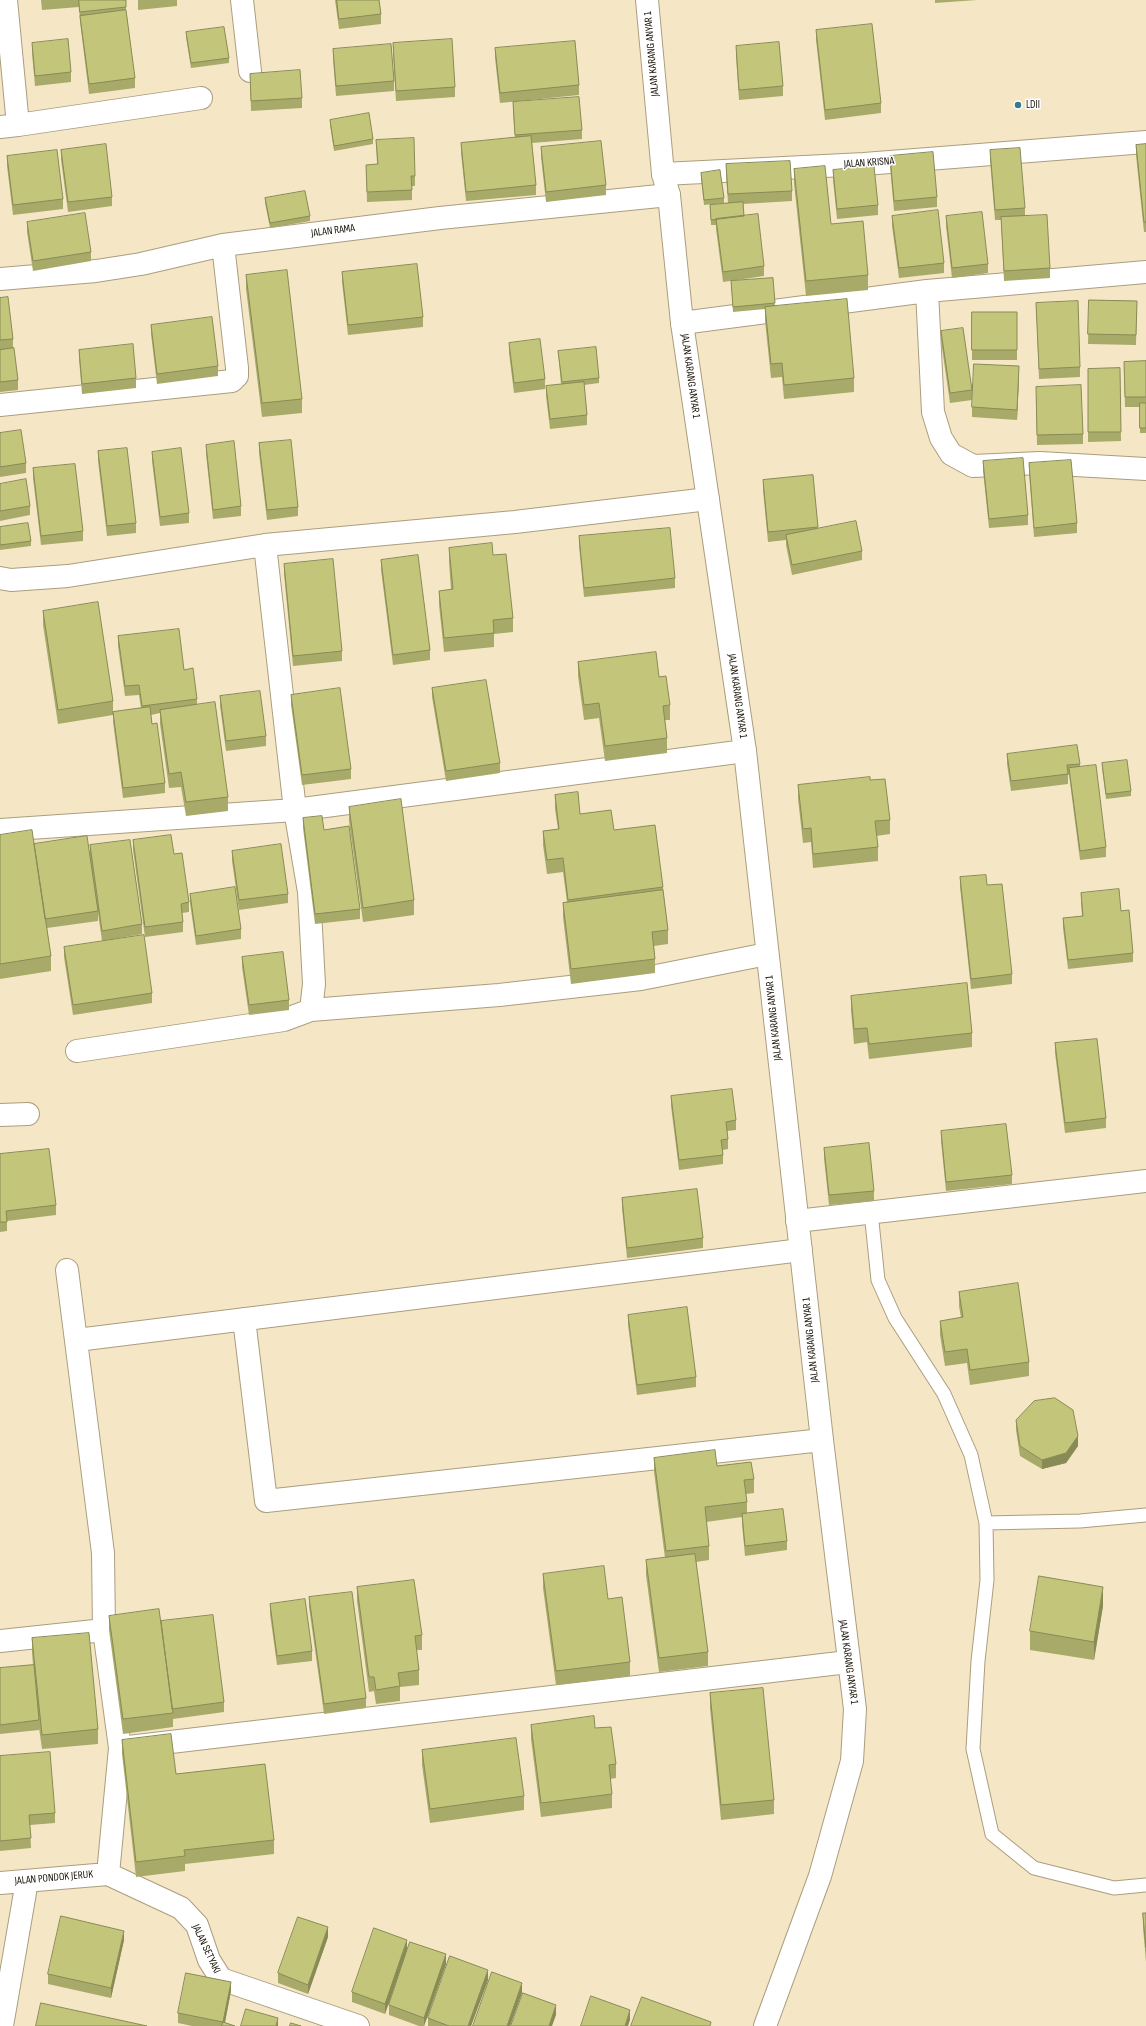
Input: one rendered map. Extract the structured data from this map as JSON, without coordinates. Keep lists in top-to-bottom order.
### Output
{
  "streets": {
    "street": [
      "JALAN KARANG ANYAR 1",
      "JALAN KRISNA",
      "JALAN RAMA",
      "JALAN PONDOK JERUK",
      "JALAN SETYAKI"
    ]
  },
  "crossings": [
    ["JALAN KARANG ANYAR 1", "JALAN KRISNA"],
    ["JALAN KARANG ANYAR 1", "JALAN RAMA"],
    ["JALAN PONDOK JERUK", "JALAN SETYAKI"]
  ],
  "places": ["LDII"]
}
